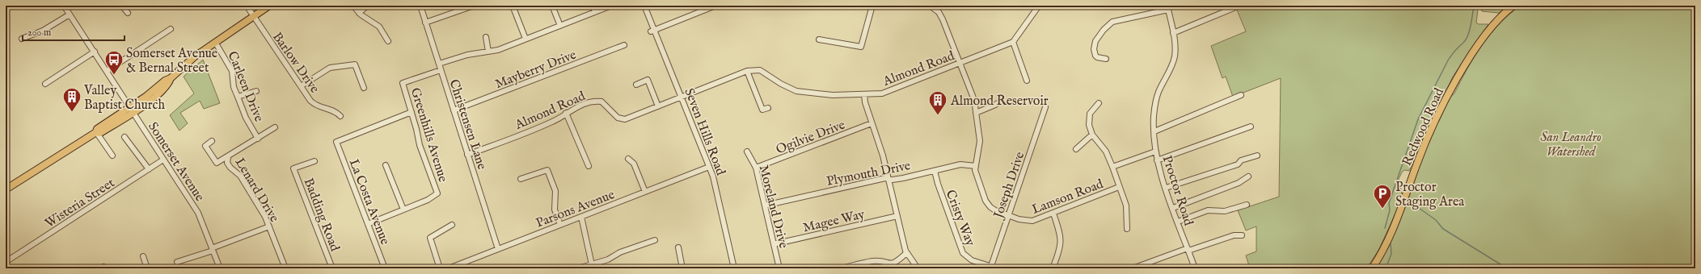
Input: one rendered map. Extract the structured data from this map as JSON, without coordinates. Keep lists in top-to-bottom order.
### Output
{
  "streets": {
    "main road": ["Redwood Road"],
    "street": [
      "Barlow Drive",
      "Almond Road",
      "Mayberry Drive",
      "Carleen Drive",
      "Christensen Lane",
      "Seven Hills Road",
      "Greenhills Avenue",
      "Ogilvie Drive",
      "Somerset Avenue",
      "Plymouth Drive",
      "Joseph Drive",
      "Lenard Drive",
      "Proctor Road",
      "Lamson Road",
      "La Costa Avenue",
      "Wisteria Street",
      "Moreland Drive",
      "Parsons Avenue",
      "Badding Road",
      "Cristy Way",
      "Magee Way"
    ]
  },
  "crossings": [
    ["Almond Road", "Christensen Lane"],
    ["Almond Road", "Seven Hills Road"],
    ["Almond Road", "Lamson Road"],
    ["Mayberry Drive", "Christensen Lane"],
    ["Christensen Lane", "Greenhills Avenue"],
    ["Christensen Lane", "Parsons Avenue"],
    ["Seven Hills Road", "Parsons Avenue"],
    ["Greenhills Avenue", "La Costa Avenue"],
    ["Ogilvie Drive", "Moreland Drive"],
    ["Somerset Avenue", "Wisteria Street"],
    ["Plymouth Drive", "Lamson Road"],
    ["Plymouth Drive", "Moreland Drive"],
    ["Plymouth Drive", "Cristy Way"],
    ["Joseph Drive", "Lamson Road"],
    ["Joseph Drive", "Cristy Way"],
    ["Proctor Road", "Lamson Road"],
    ["Moreland Drive", "Magee Way"]
  ],
  "parks": ["San Leandro Watershed"],
  "places": {
    "bus stop": ["Somerset Avenue & Bernal Street"],
    "building": ["Valley Baptist Church", "Almond Reservoir"],
    "parking": ["Proctor Staging Area"]
  },
  "scale_bar": "200 m"
}
